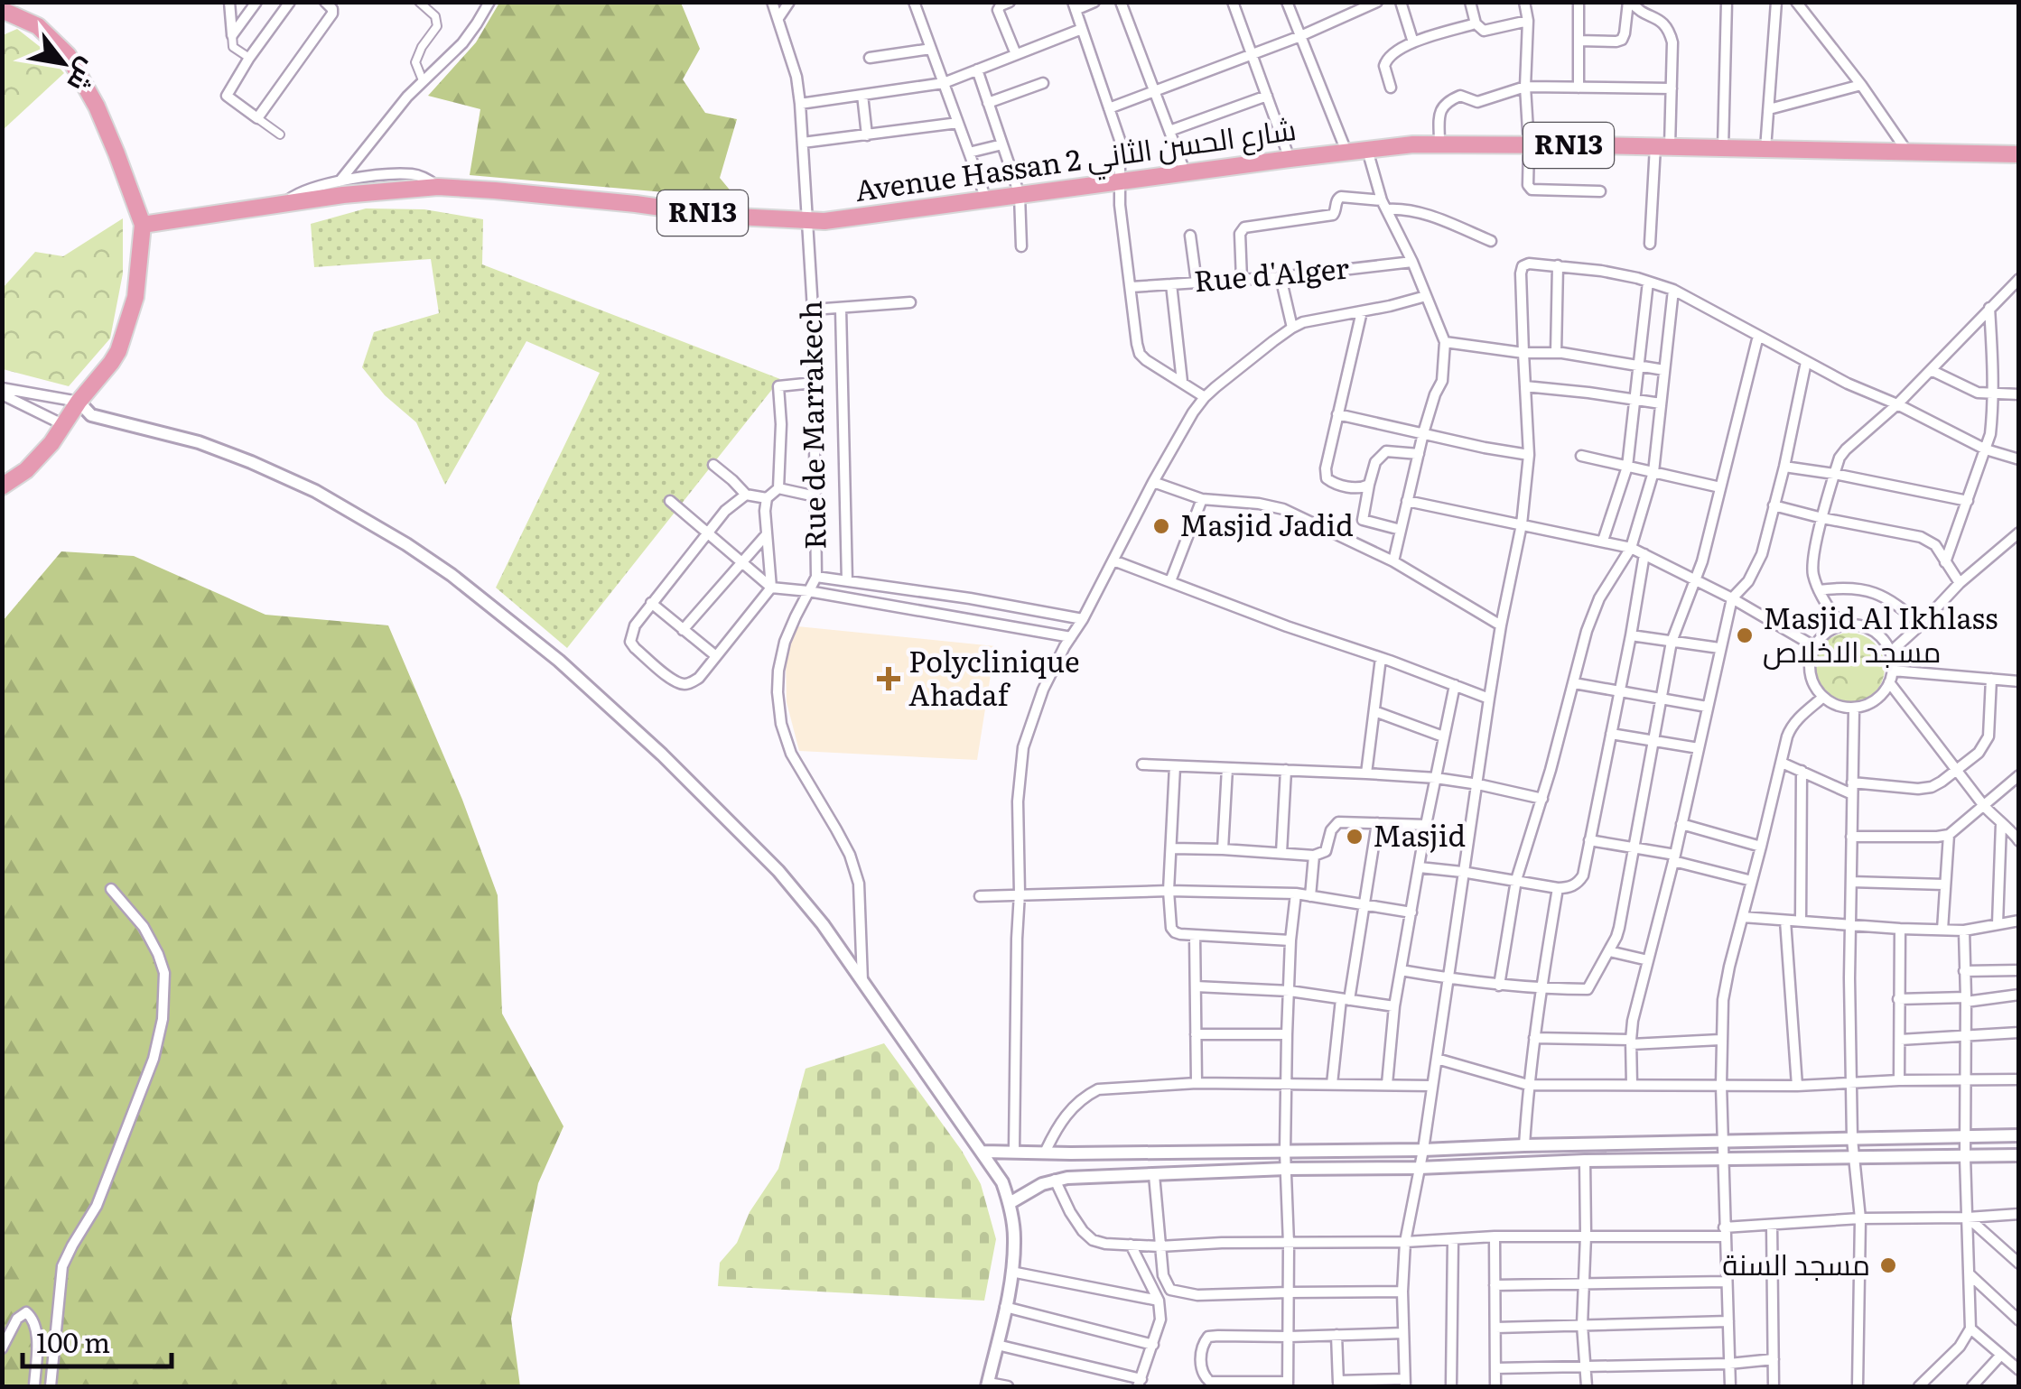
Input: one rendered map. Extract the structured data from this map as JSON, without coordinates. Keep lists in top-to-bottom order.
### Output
{
  "streets": {
    "main road": ["RN13", "Avenue Hassan 2 شارع الحسن الثاني"],
    "street": ["Rue d'Alger", "Rue de Marrakech"]
  },
  "crossings": [
    ["Avenue Hassan 2 شارع الحسن الثاني", "Rue de Marrakech"]
  ],
  "places": {
    "other": [
      "Masjid Jadid",
      "Masjid Al Ikhlass مسجد الاخلاص",
      "Masjid",
      "مسجد السنة"
    ],
    "health": ["Polyclinique Ahadaf"]
  },
  "scale_bar": "100 m",
  "north": "bottom right"
}
